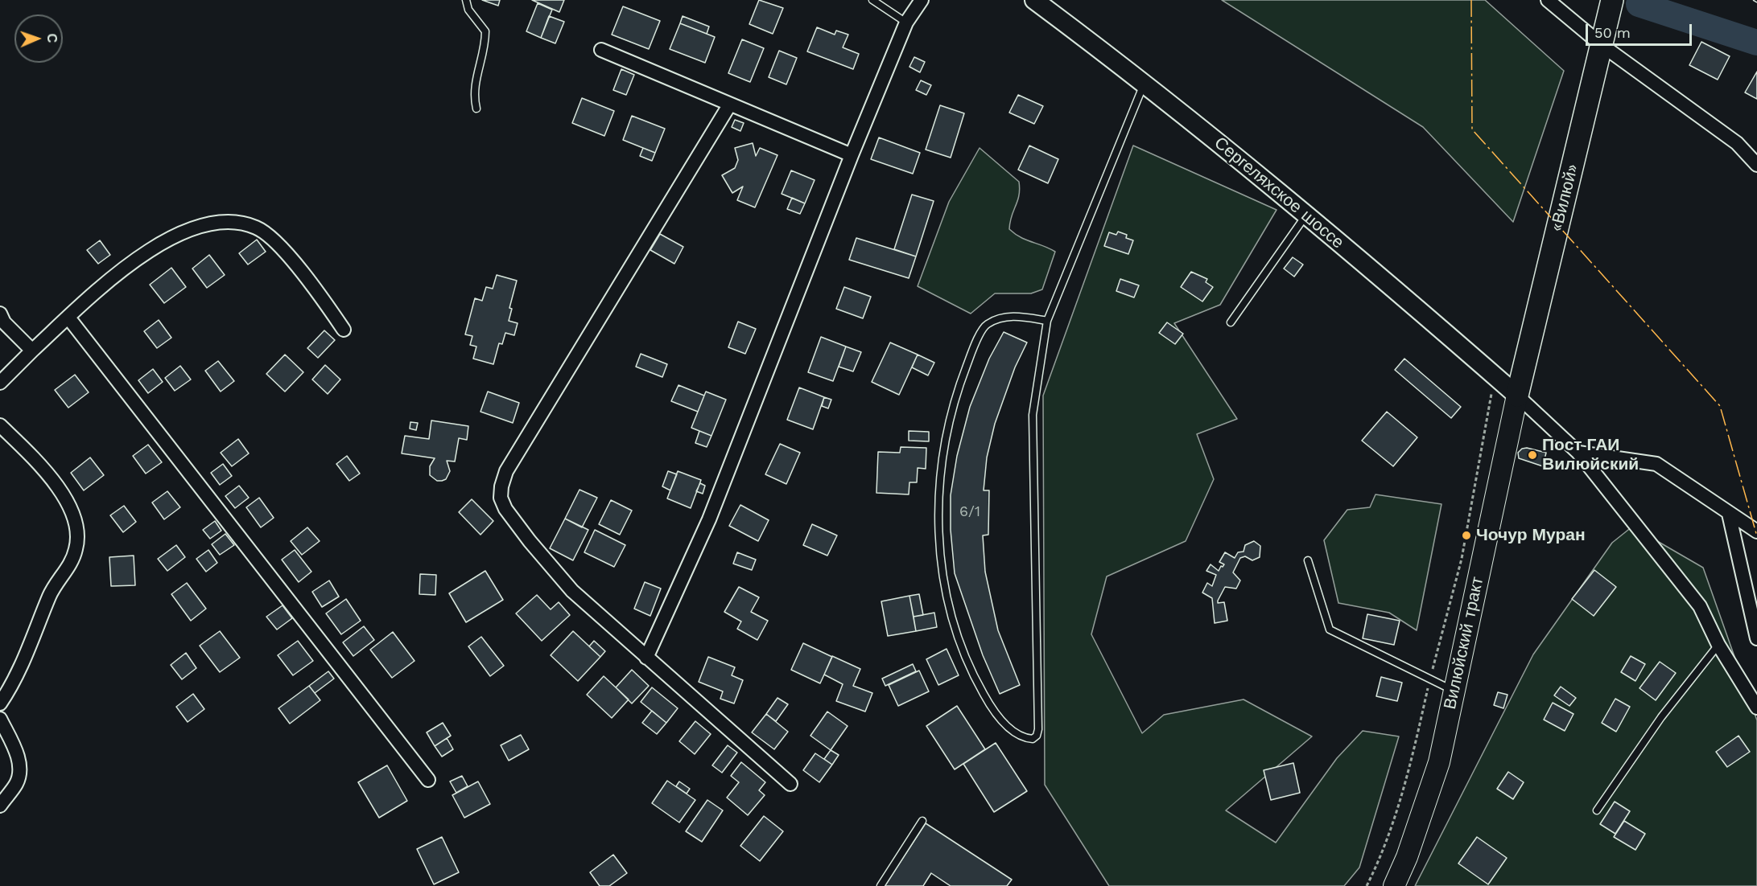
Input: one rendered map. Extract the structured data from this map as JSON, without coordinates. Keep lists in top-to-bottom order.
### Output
{
  "streets": {
    "highway": ["«Вилюй»"],
    "main road": ["Сергеляхское шоссе", "Вилюйский тракт"]
  },
  "crossings": [
    ["Сергеляхское шоссе", "«Вилюй»"],
    ["Сергеляхское шоссе", "Вилюйский тракт"],
    ["«Вилюй»", "Вилюйский тракт"]
  ],
  "places": ["Пост ГАИ Вилюйский", "Чочур Муран"],
  "house_numbers": ["6/1"],
  "scale_bar": "50 m",
  "north": "right"
}
